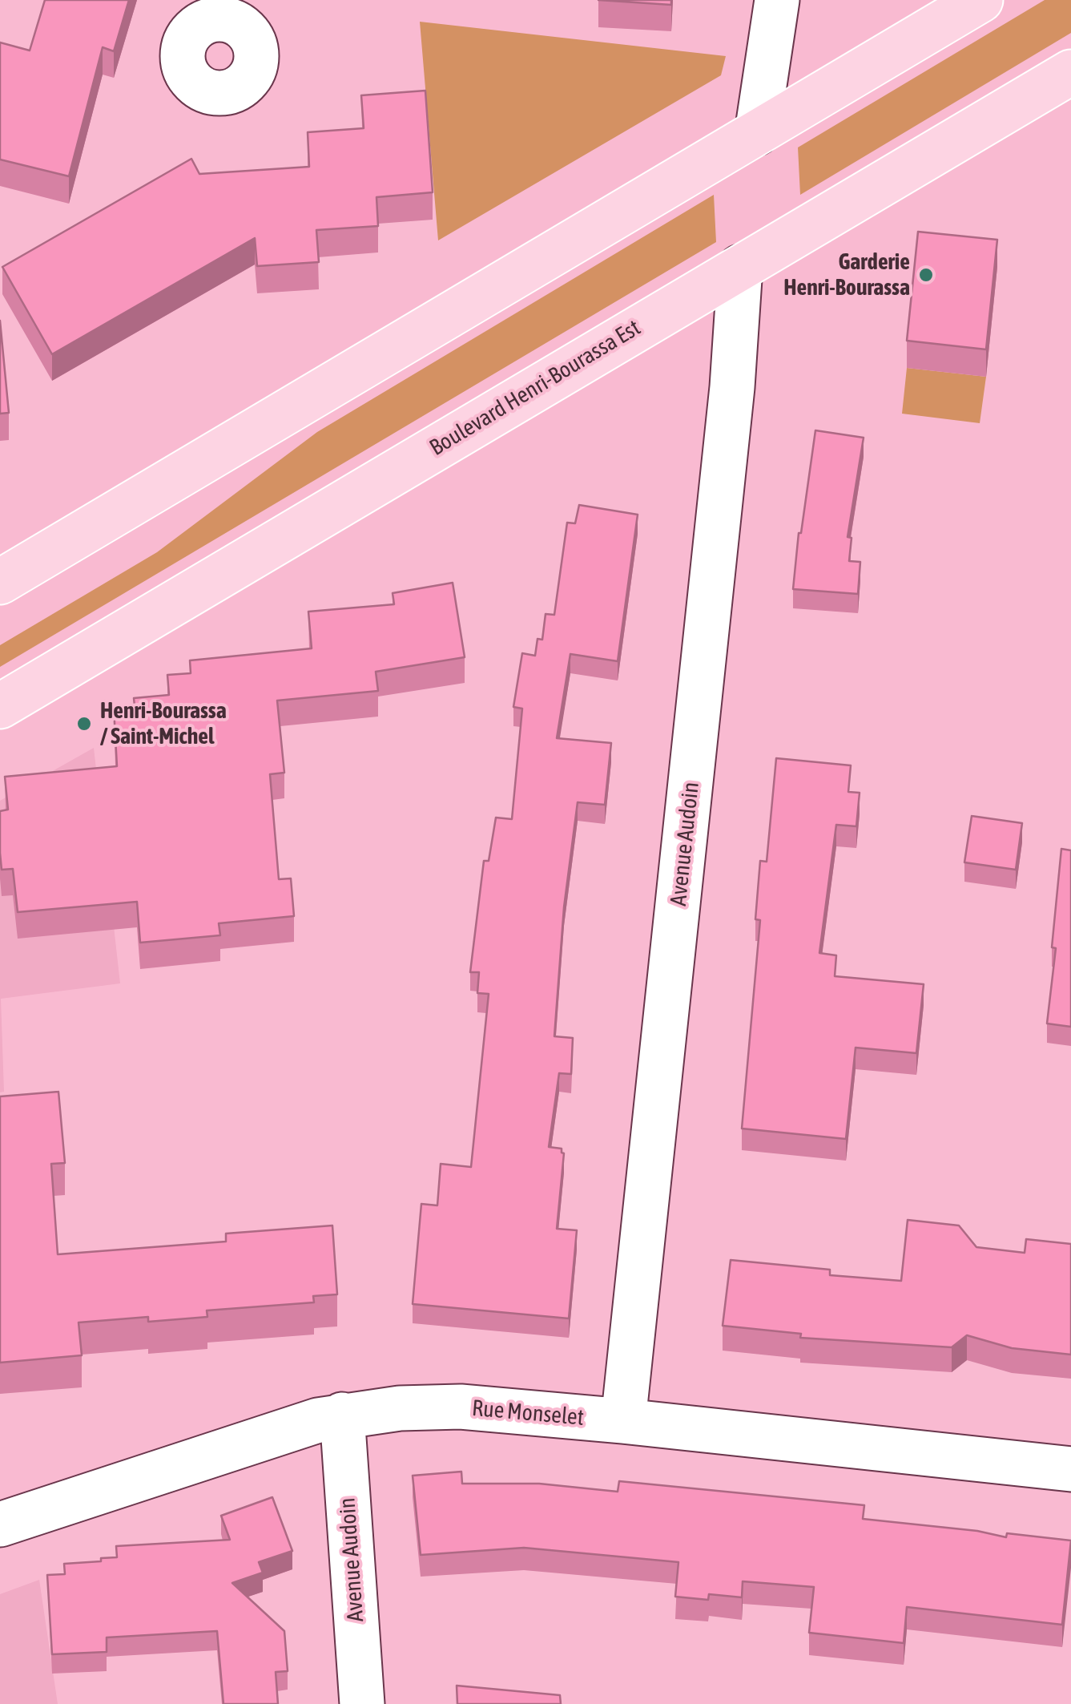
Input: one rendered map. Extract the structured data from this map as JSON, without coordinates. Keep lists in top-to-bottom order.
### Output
{
  "streets": {
    "main road": ["Boulevard Henri-Bourassa Est"],
    "street": ["Avenue Audoin", "Rue Monselet"]
  },
  "crossings": [
    ["Boulevard Henri-Bourassa Est", "Avenue Audoin"],
    ["Avenue Audoin", "Rue Monselet"]
  ],
  "places": ["Garderie Henri-Bourassa", "Henri-Bourassa / Saint-Michel"]
}
